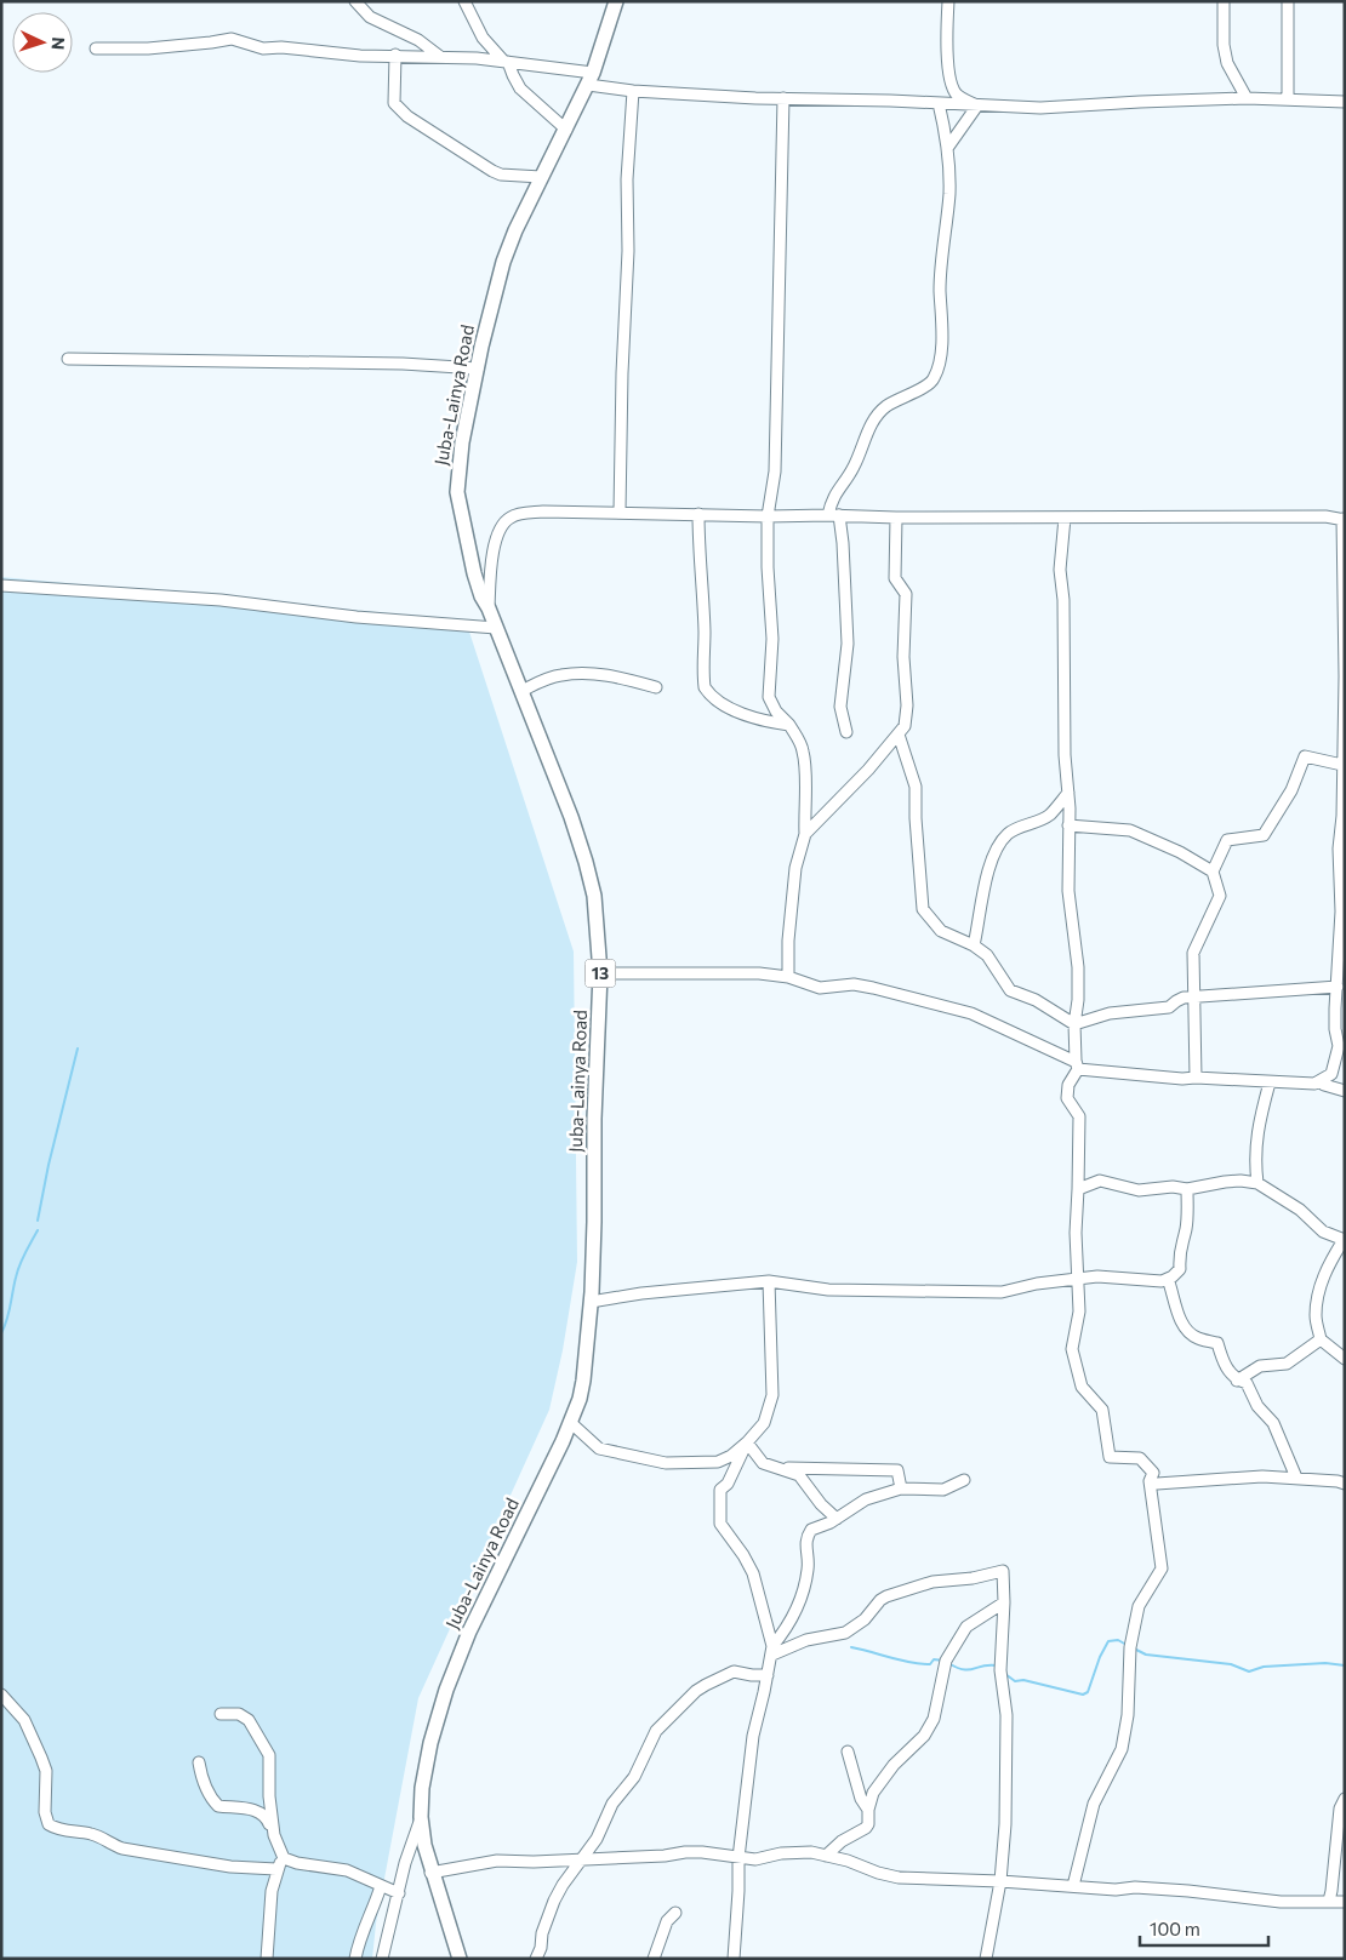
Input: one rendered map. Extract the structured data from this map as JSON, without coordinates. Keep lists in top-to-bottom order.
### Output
{
  "streets": {
    "main road": ["Juba-Lainya Road", "13"]
  },
  "scale_bar": "100 m",
  "north": "right"
}
